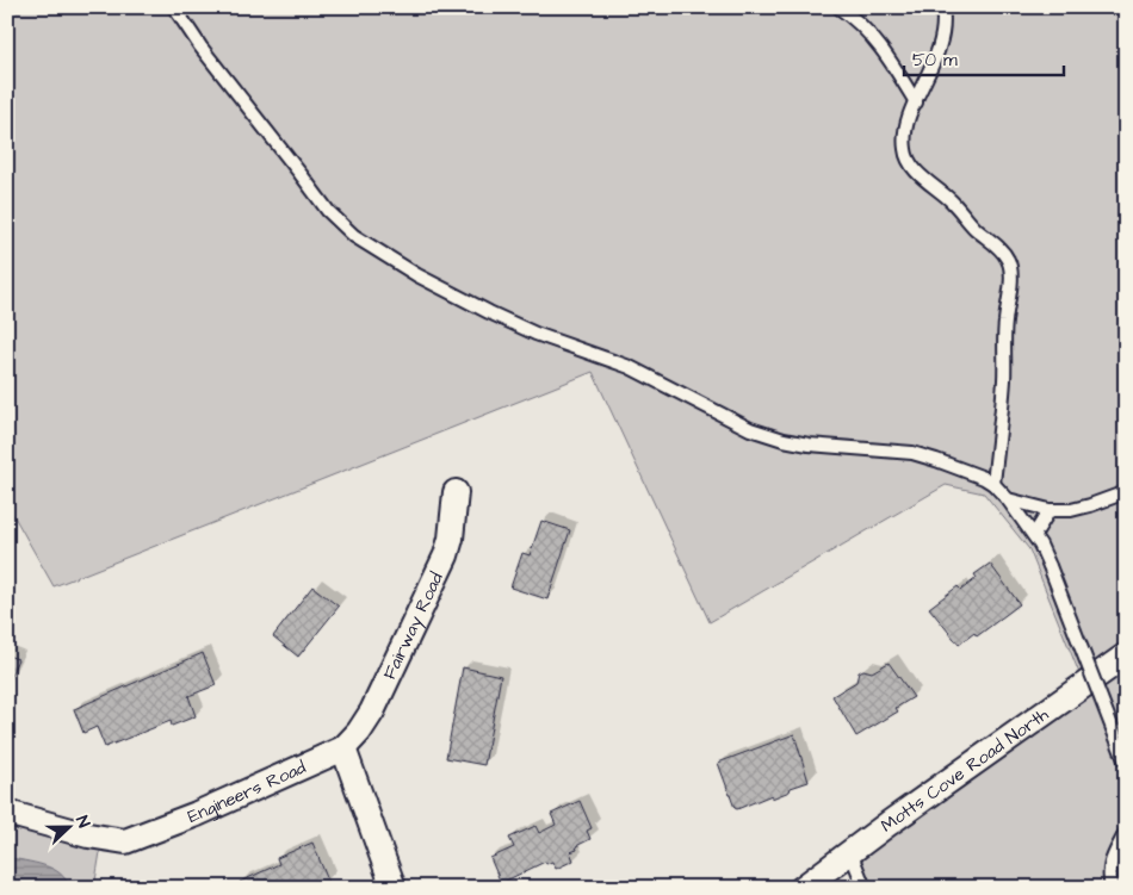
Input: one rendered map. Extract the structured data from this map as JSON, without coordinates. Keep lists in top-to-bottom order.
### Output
{
  "streets": {
    "street": ["Fairway Road", "Motts Cove Road North", "Engineers Road"]
  },
  "crossings": [
    ["Fairway Road", "Engineers Road"]
  ],
  "scale_bar": "50 m",
  "north": "right"
}
